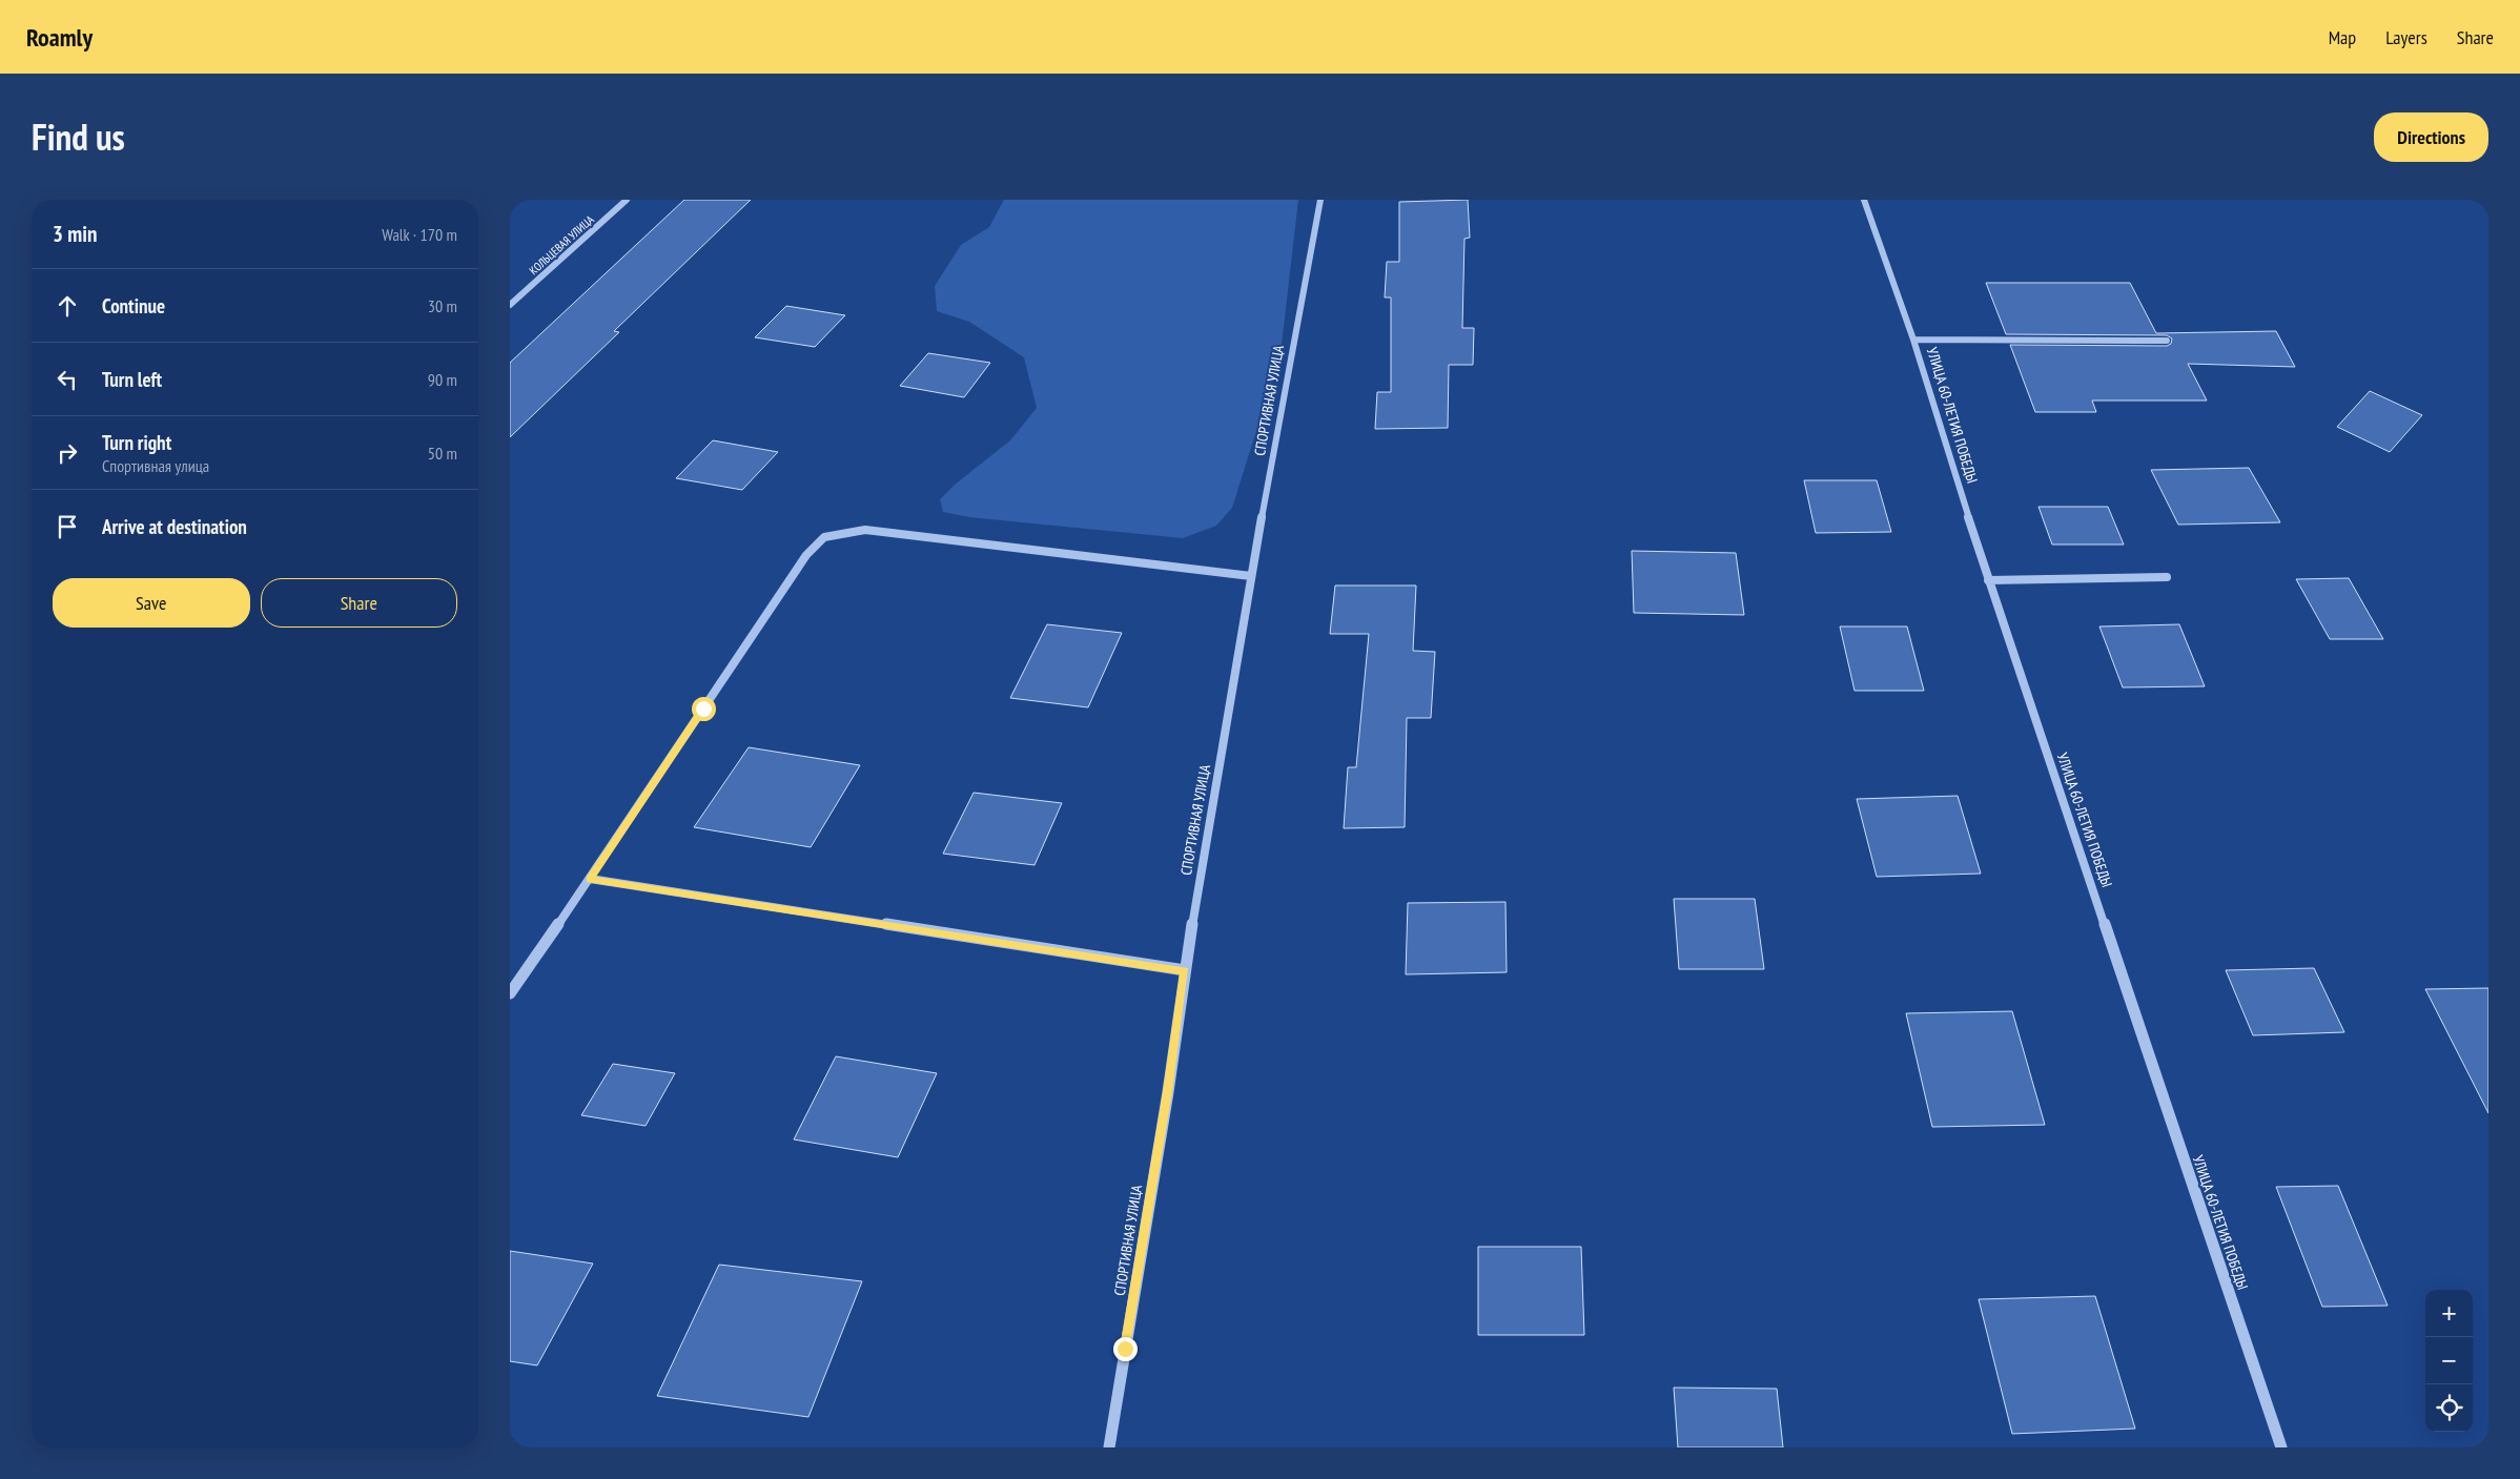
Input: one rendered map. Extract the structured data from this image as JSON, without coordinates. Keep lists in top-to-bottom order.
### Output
{
  "streets": {
    "street": ["КОЛЬЦЕВАЯ УЛИЦА", "СПОРТИВНАЯ УЛИЦА", "УЛИЦА 60-ЛЕТИЯ ПОБЕДЫ"]
  },
  "page": {
    "header": "Roamly",
    "nav": ["Map", "Layers", "Share"],
    "title": "Find us",
    "buttons": [
      "Directions",
      ["Save", "Share"]
    ],
    "heading": ["3 min", "Walk · 170 m"],
    "list": [
      ["Continue", "30 m"],
      ["Turn left", "90 m"],
      ["Turn right", "Спортивная улица", "50 m"],
      "Arrive at destination"
    ],
    "map_buttons": ["+", "−"]
  }
}
